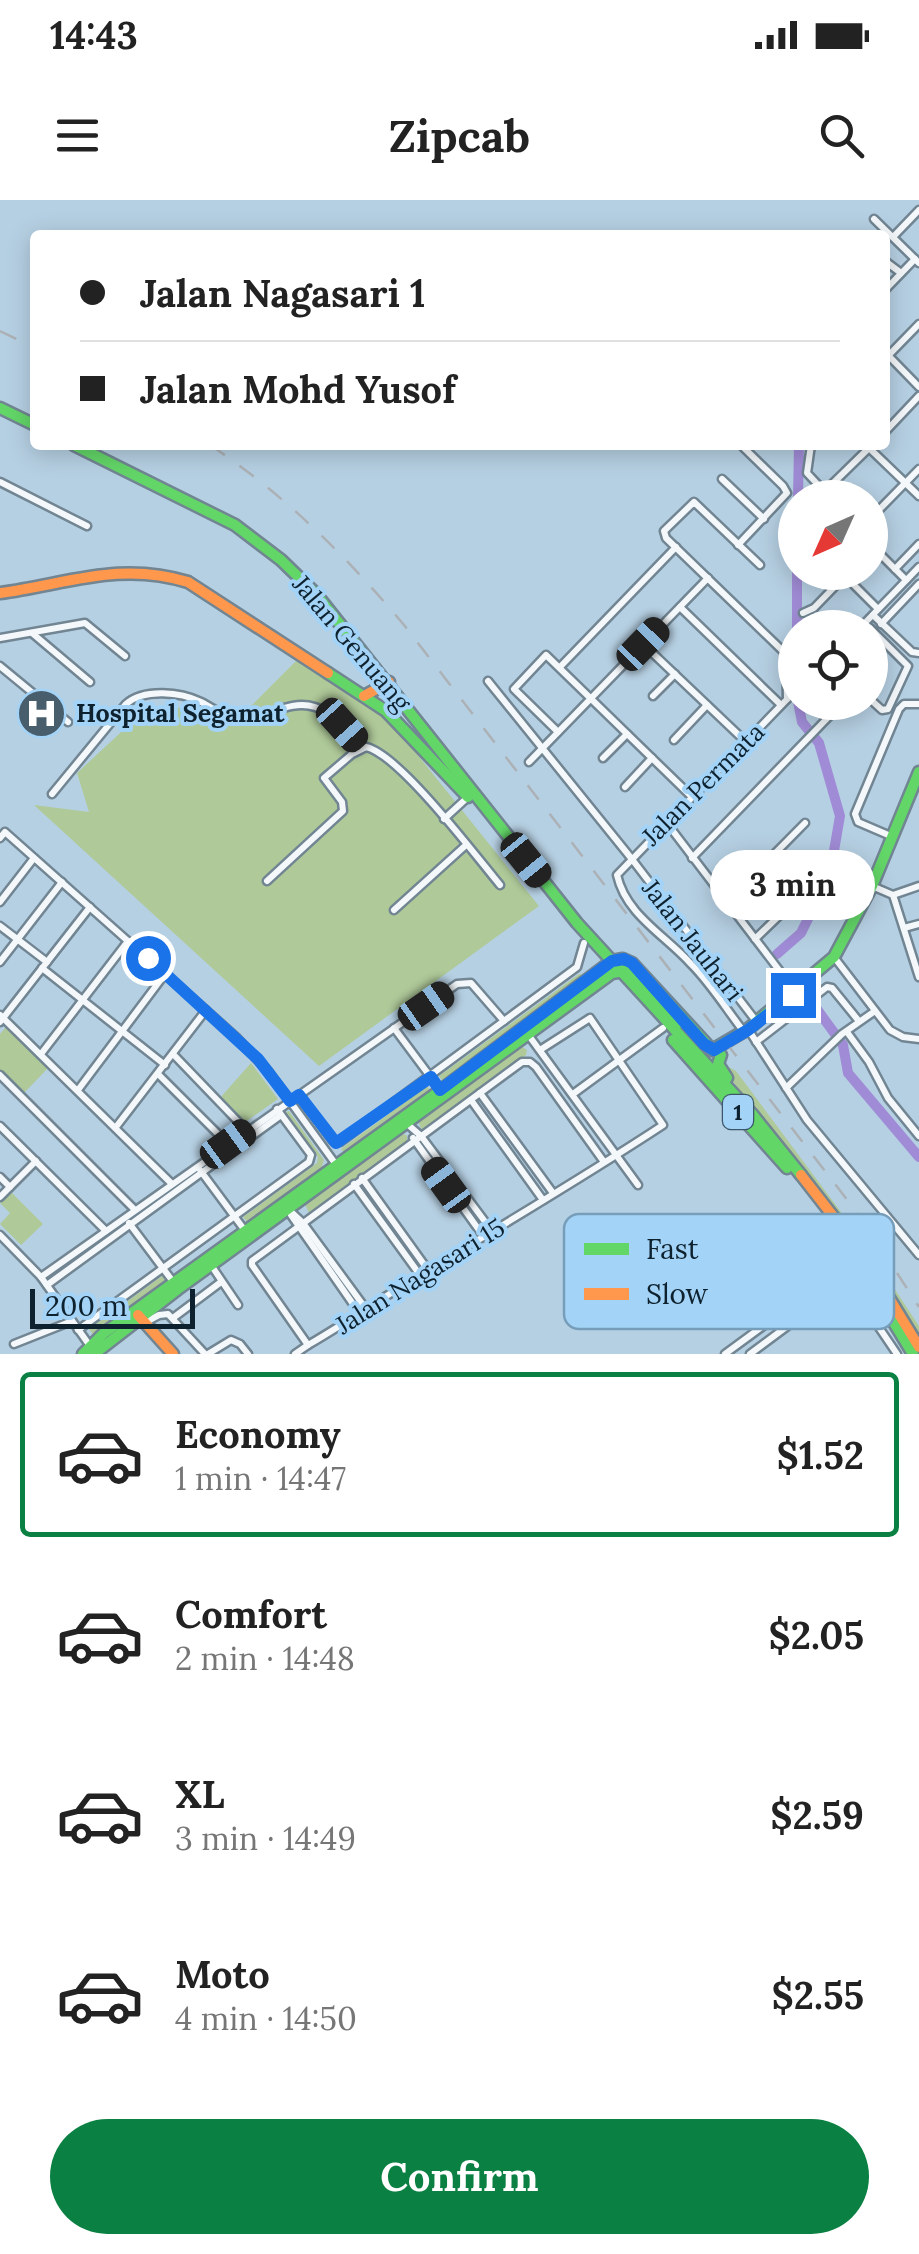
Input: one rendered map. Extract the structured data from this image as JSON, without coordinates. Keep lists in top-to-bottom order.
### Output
{
  "streets": {
    "main road": ["Jalan Genuang", "1"],
    "street": ["Jalan Permata", "Jalan Jauhari", "Jalan Nagasari 15"]
  },
  "crossings": [
    ["Jalan Permata", "Jalan Jauhari"]
  ],
  "places": {
    "hospital": ["Hospital Segamat"]
  },
  "legend": ["Fast", "Slow"],
  "scale_bar": "200 m",
  "north": "bottom left",
  "page": {
    "status": "14:43",
    "header": "Zipcab",
    "banner": ["Jalan Nagasari 1", "Jalan Mohd Yusof"],
    "bubble": "3 min",
    "scale": "200 m",
    "list": [
      {
        "name": "Economy",
        "note": "1 min · 14:47",
        "value": "$1.52"
      },
      {
        "name": "Comfort",
        "note": "2 min · 14:48",
        "value": "$2.05"
      },
      {
        "name": "XL",
        "note": "3 min · 14:49",
        "value": "$2.59"
      },
      {
        "name": "Moto",
        "note": "4 min · 14:50",
        "value": "$2.55"
      }
    ],
    "buttons": "Confirm"
  }
}
